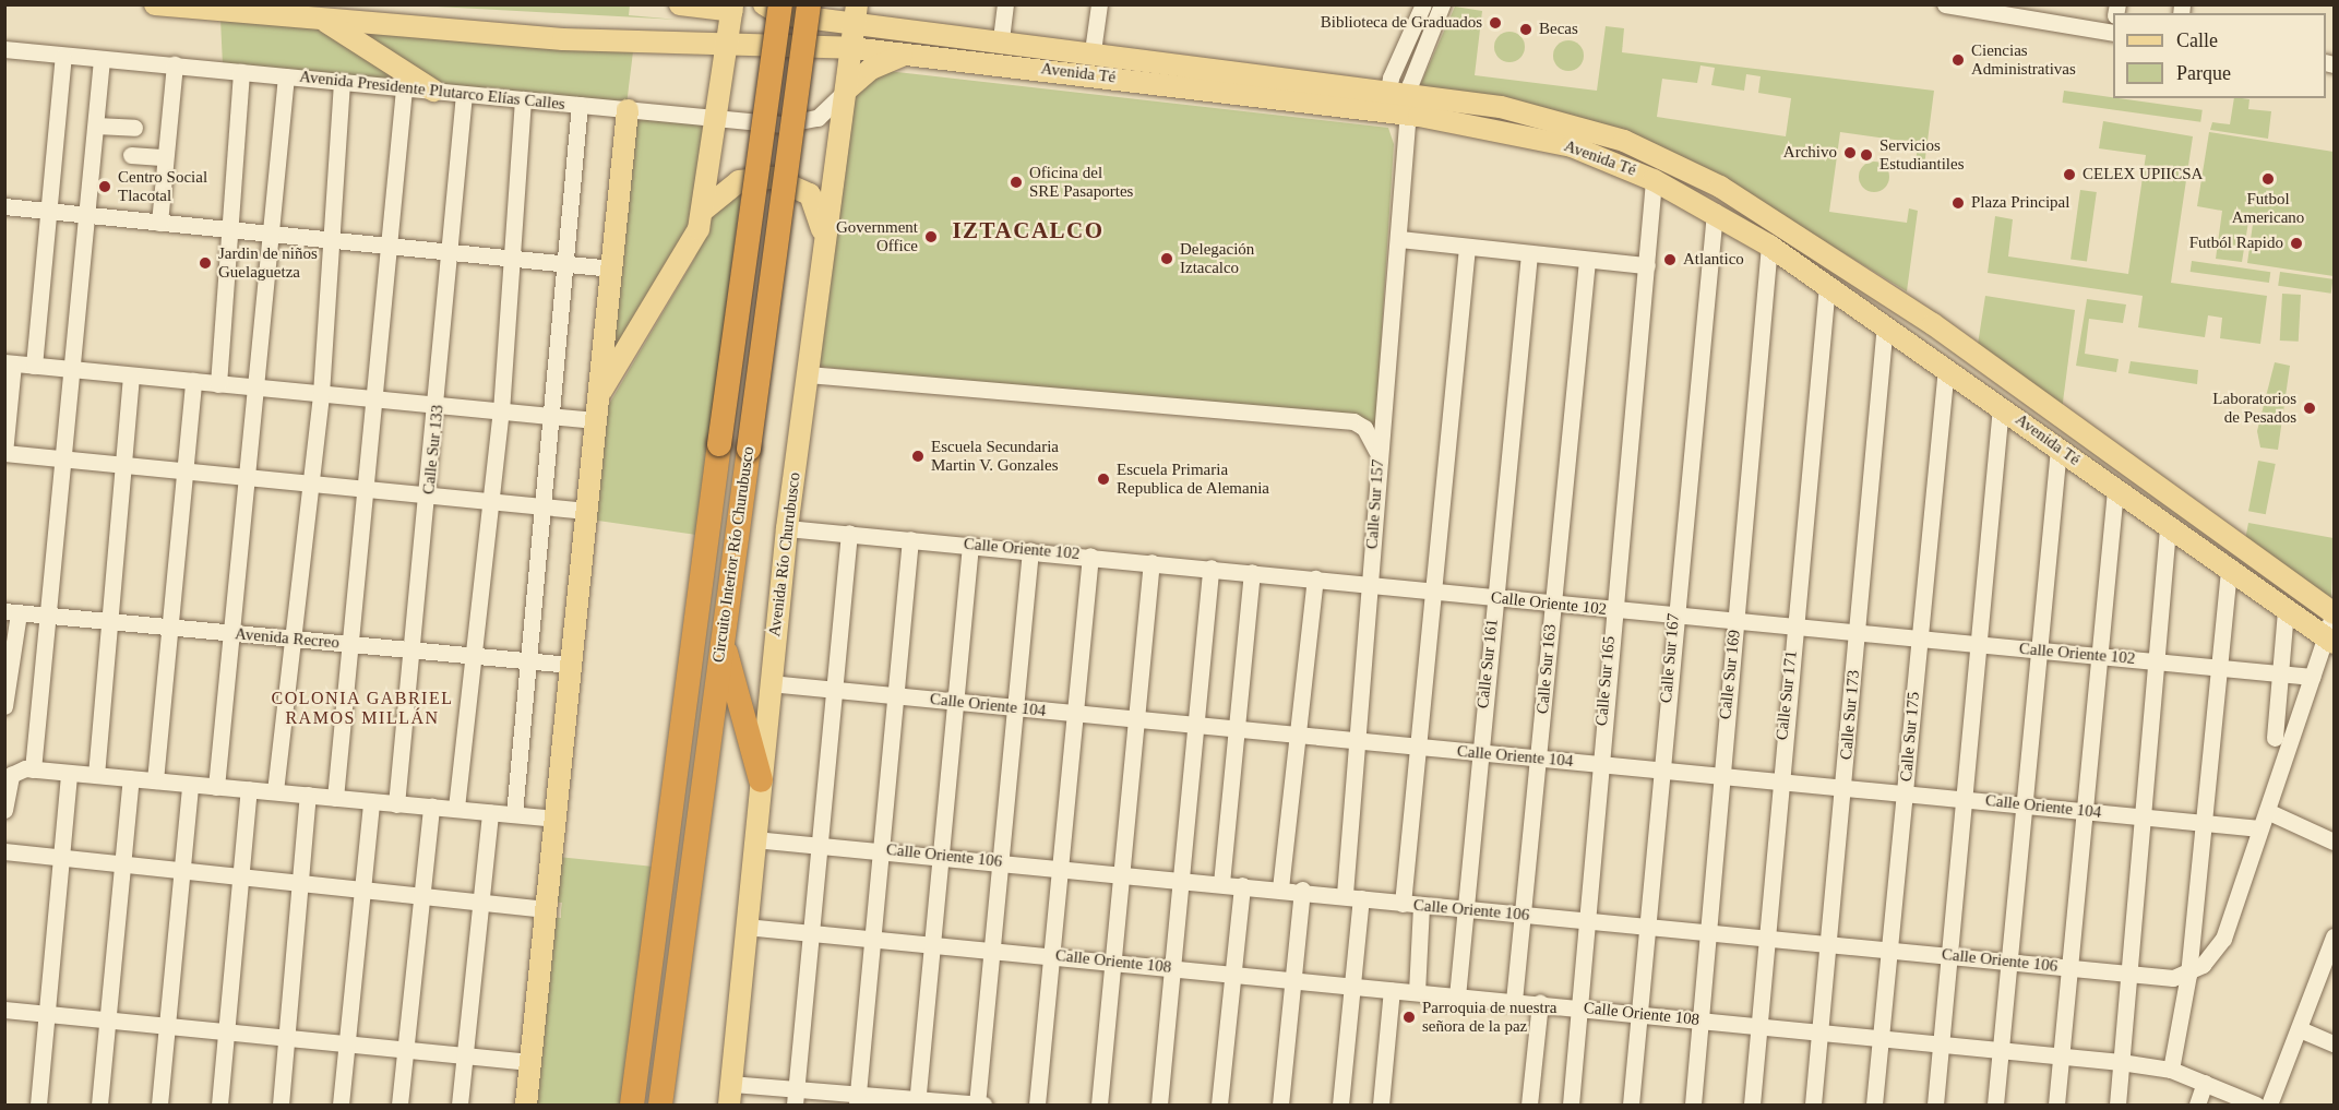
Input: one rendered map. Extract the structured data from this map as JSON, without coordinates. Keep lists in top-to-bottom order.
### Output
{
  "streets": {
    "highway": ["Circuito Interior Río Churubusco"],
    "main road": ["Avenida Té", "Avenida Río Churubusco"],
    "street": [
      "Avenida Presidente Plutarco Elías Calles",
      "Calle Sur 133",
      "Calle Sur 157",
      "Calle Oriente 102",
      "Avenida Recreo",
      "Calle Sur 167",
      "Calle Sur 161",
      "Calle Sur 163",
      "Calle Sur 169",
      "Calle Sur 165",
      "Calle Sur 171",
      "Calle Oriente 104",
      "Calle Sur 173",
      "Calle Sur 175",
      "Calle Oriente 106",
      "Calle Oriente 108"
    ]
  },
  "crossings": [
    ["Avenida Té", "Calle Sur 157"],
    ["Avenida Té", "Avenida Río Churubusco"],
    ["Avenida Té", "Calle Sur 167"],
    ["Avenida Té", "Calle Sur 169"],
    ["Avenida Té", "Calle Sur 165"],
    ["Avenida Té", "Calle Sur 171"],
    ["Avenida Té", "Calle Sur 173"],
    ["Avenida Té", "Calle Sur 175"],
    ["Avenida Presidente Plutarco Elías Calles", "Calle Sur 133"],
    ["Avenida Presidente Plutarco Elías Calles", "Avenida Río Churubusco"],
    ["Calle Sur 133", "Avenida Recreo"],
    ["Calle Sur 157", "Calle Oriente 102"],
    ["Calle Sur 157", "Calle Oriente 104"],
    ["Calle Sur 157", "Calle Oriente 106"],
    ["Calle Oriente 102", "Avenida Río Churubusco"],
    ["Calle Oriente 102", "Calle Sur 167"],
    ["Calle Oriente 102", "Calle Sur 161"],
    ["Calle Oriente 102", "Calle Sur 163"],
    ["Calle Oriente 102", "Calle Sur 169"],
    ["Calle Oriente 102", "Calle Sur 165"],
    ["Calle Oriente 102", "Calle Sur 171"],
    ["Calle Oriente 102", "Calle Sur 173"],
    ["Calle Oriente 102", "Calle Sur 175"],
    ["Avenida Río Churubusco", "Calle Oriente 104"],
    ["Avenida Río Churubusco", "Calle Oriente 106"],
    ["Avenida Río Churubusco", "Calle Oriente 108"],
    ["Calle Sur 167", "Calle Oriente 104"],
    ["Calle Sur 167", "Calle Oriente 106"],
    ["Calle Sur 167", "Calle Oriente 108"],
    ["Calle Sur 161", "Calle Oriente 104"],
    ["Calle Sur 161", "Calle Oriente 106"],
    ["Calle Sur 161", "Calle Oriente 108"],
    ["Calle Sur 163", "Calle Oriente 104"],
    ["Calle Sur 163", "Calle Oriente 106"],
    ["Calle Sur 163", "Calle Oriente 108"],
    ["Calle Sur 169", "Calle Oriente 104"],
    ["Calle Sur 169", "Calle Oriente 106"],
    ["Calle Sur 169", "Calle Oriente 108"],
    ["Calle Sur 165", "Calle Oriente 104"],
    ["Calle Sur 165", "Calle Oriente 106"],
    ["Calle Sur 165", "Calle Oriente 108"],
    ["Calle Sur 171", "Calle Oriente 104"],
    ["Calle Sur 171", "Calle Oriente 106"],
    ["Calle Sur 171", "Calle Oriente 108"],
    ["Calle Oriente 104", "Calle Sur 173"],
    ["Calle Oriente 104", "Calle Sur 175"],
    ["Calle Sur 173", "Calle Oriente 106"],
    ["Calle Sur 173", "Calle Oriente 108"],
    ["Calle Sur 175", "Calle Oriente 106"],
    ["Calle Sur 175", "Calle Oriente 108"]
  ],
  "districts": ["IZTACALCO", "COLONIA GABRIEL RAMOS MILLÁN"],
  "places": [
    "Biblioteca de Graduados",
    "Becas",
    "Ciencias Administrativas",
    "Archivo",
    "Servicios Estudiantiles",
    "CELEX UPIICSA",
    "Futbol Americano",
    "Oficina del SRE Pasaportes",
    "Centro Social Tlacotal",
    "Plaza Principal",
    "Government Office",
    "Futból Rapido",
    "Delegación Iztacalco",
    "Atlantico",
    "Jardin de niños Guelaguetza",
    "Laboratorios de Pesados",
    "Escuela Secundaria Martin V. Gonzales",
    "Escuela Primaria Republica de Alemania",
    "Parroquia de nuestra señora de la paz"
  ],
  "legend": ["Calle", "Parque"]
}
